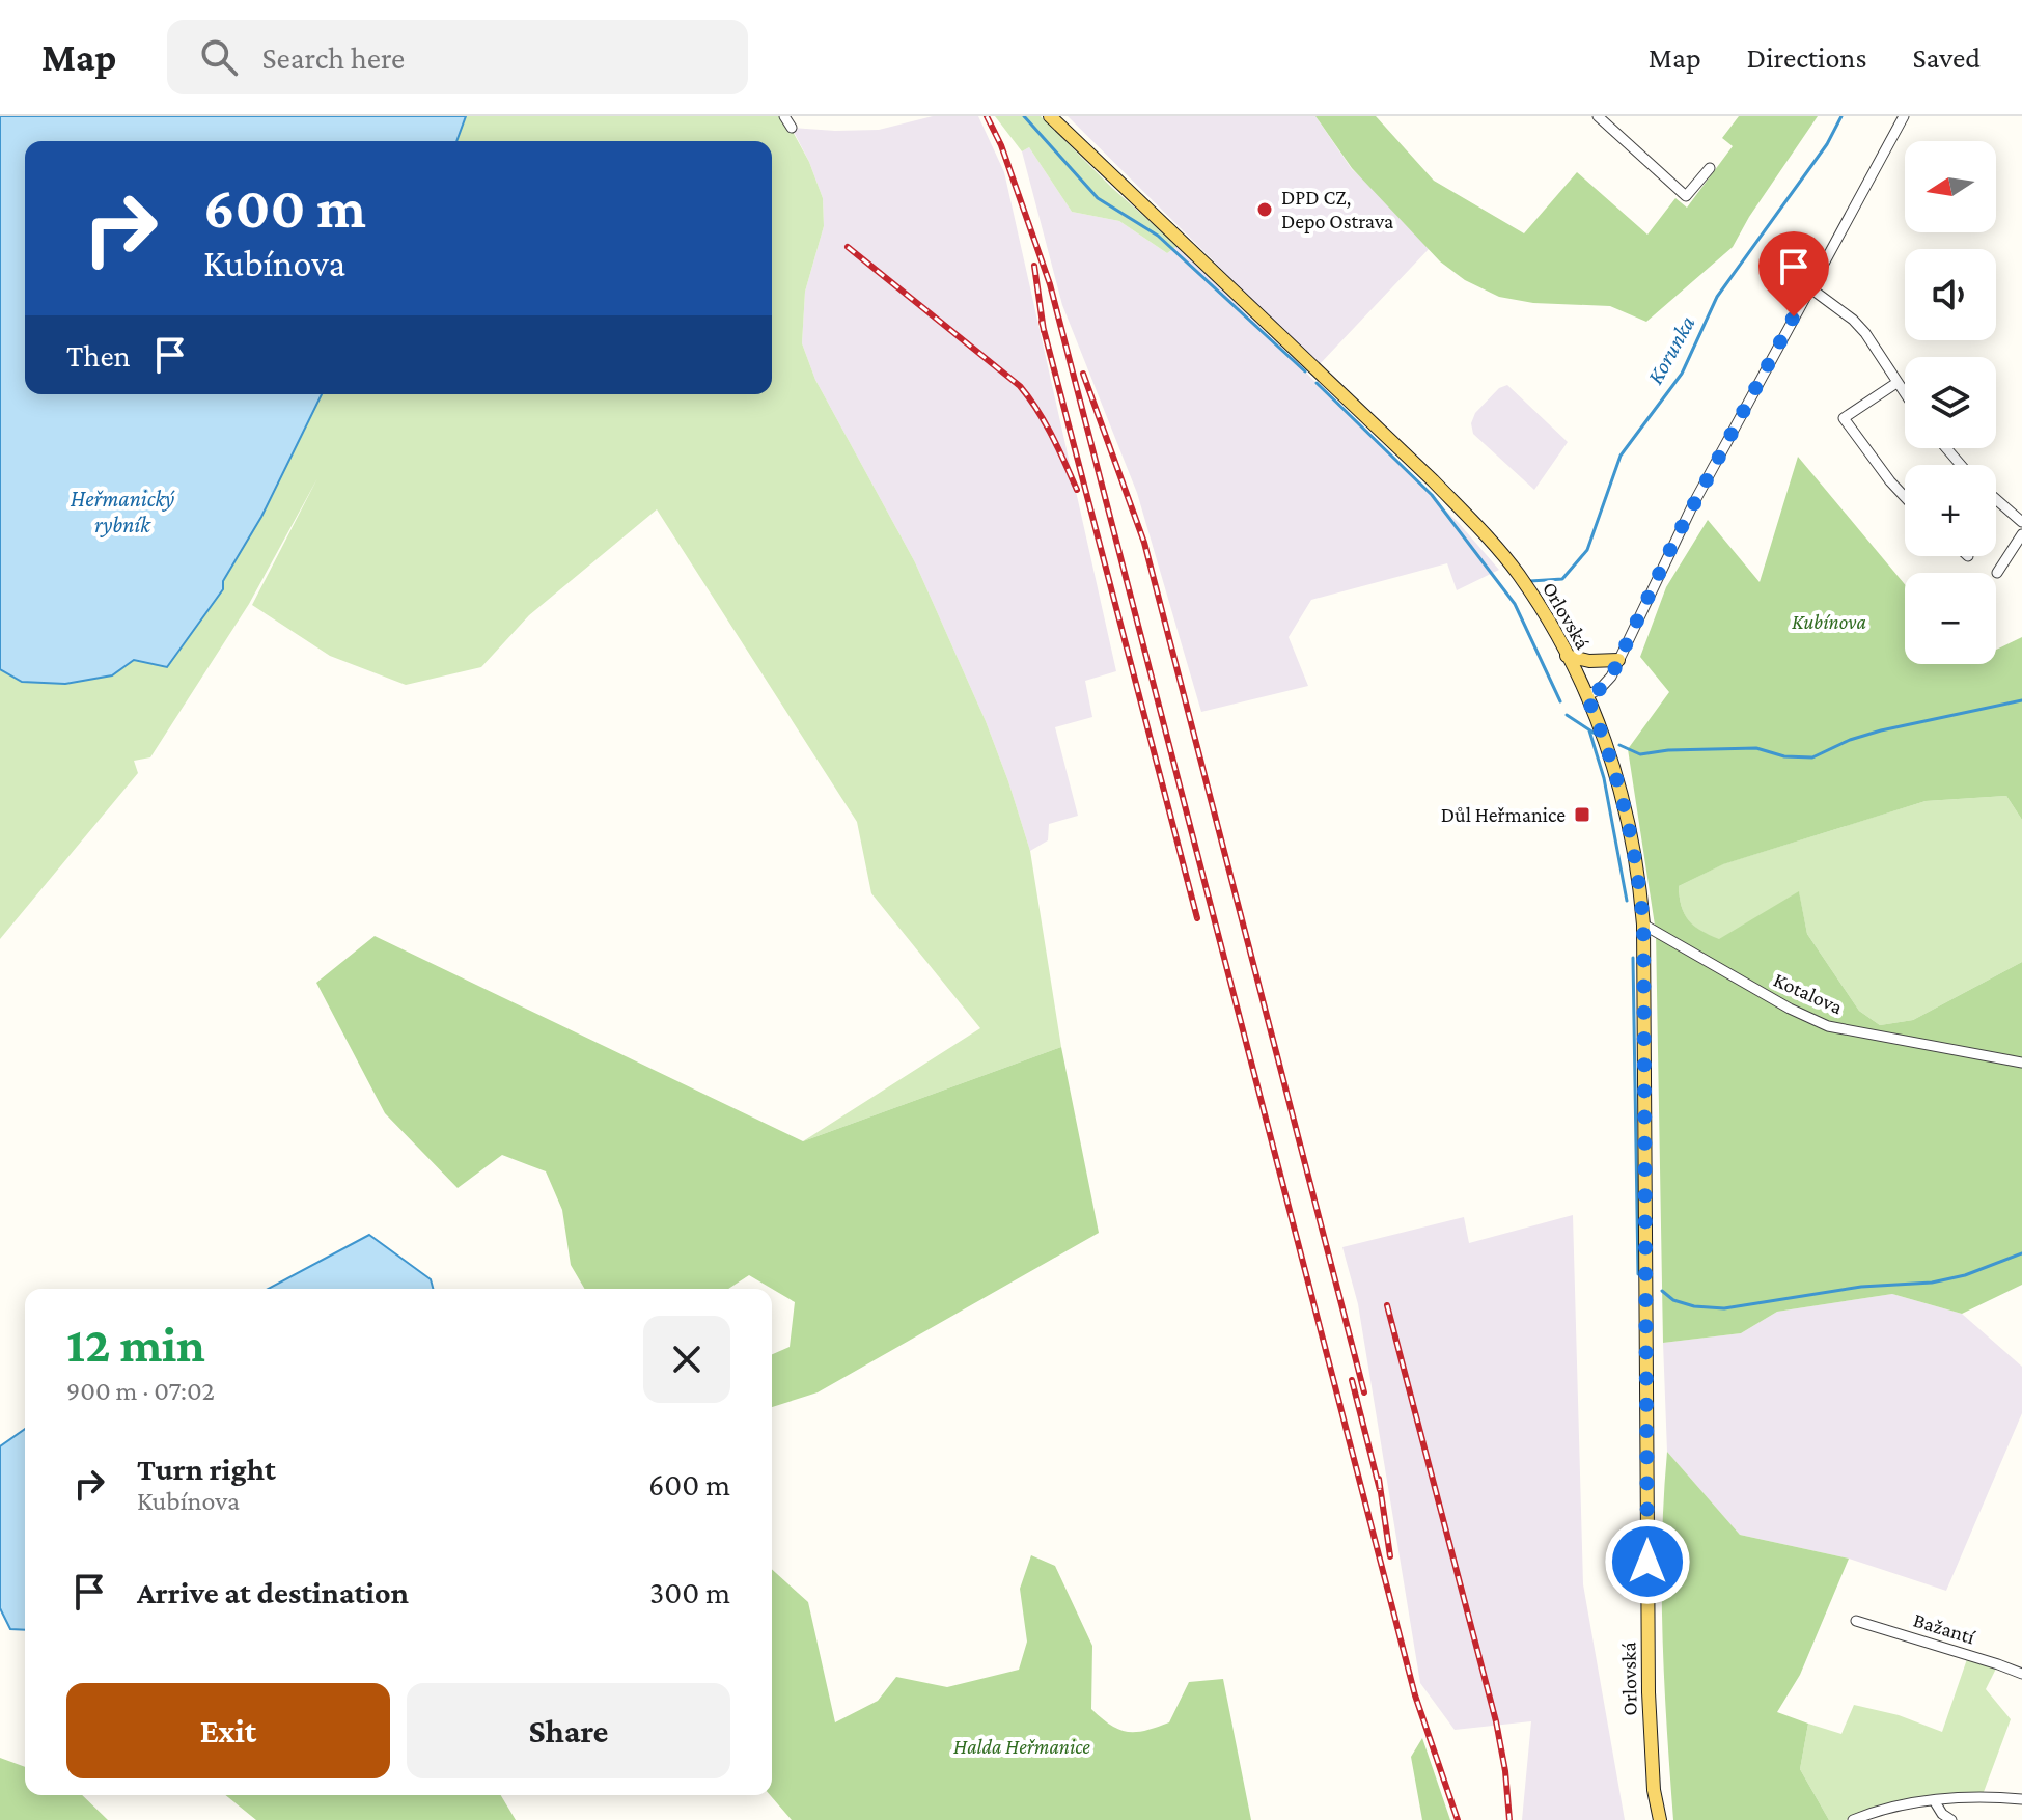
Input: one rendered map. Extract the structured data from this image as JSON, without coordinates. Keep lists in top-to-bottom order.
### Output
{
  "streets": {
    "main road": ["Orlovská"],
    "street": ["Kotalova", "Bažantí"]
  },
  "crossings": [
    ["Orlovská", "Kotalova"]
  ],
  "water": ["Korunka", "Heřmanický rybník"],
  "parks": ["Kubínova", "Halda Heřmanice"],
  "places": {
    "other": ["DPD CZ, Depo Ostrava"],
    "transit": ["Důl Heřmanice"]
  },
  "north": "left",
  "page": {
    "header": "Map",
    "search": "Search here",
    "nav": ["Map", "Directions", "Saved"],
    "map_buttons": ["+", "−"],
    "turn": ["600 m", "Kubínova"],
    "then": "Then",
    "heading": ["12 min", "900 m · 07:02"],
    "list": [
      {
        "name": "Turn right",
        "note": "Kubínova",
        "value": "600 m"
      },
      {
        "name": "Arrive at destination",
        "value": "300 m"
      }
    ],
    "buttons": ["Exit", "Share"]
  }
}
